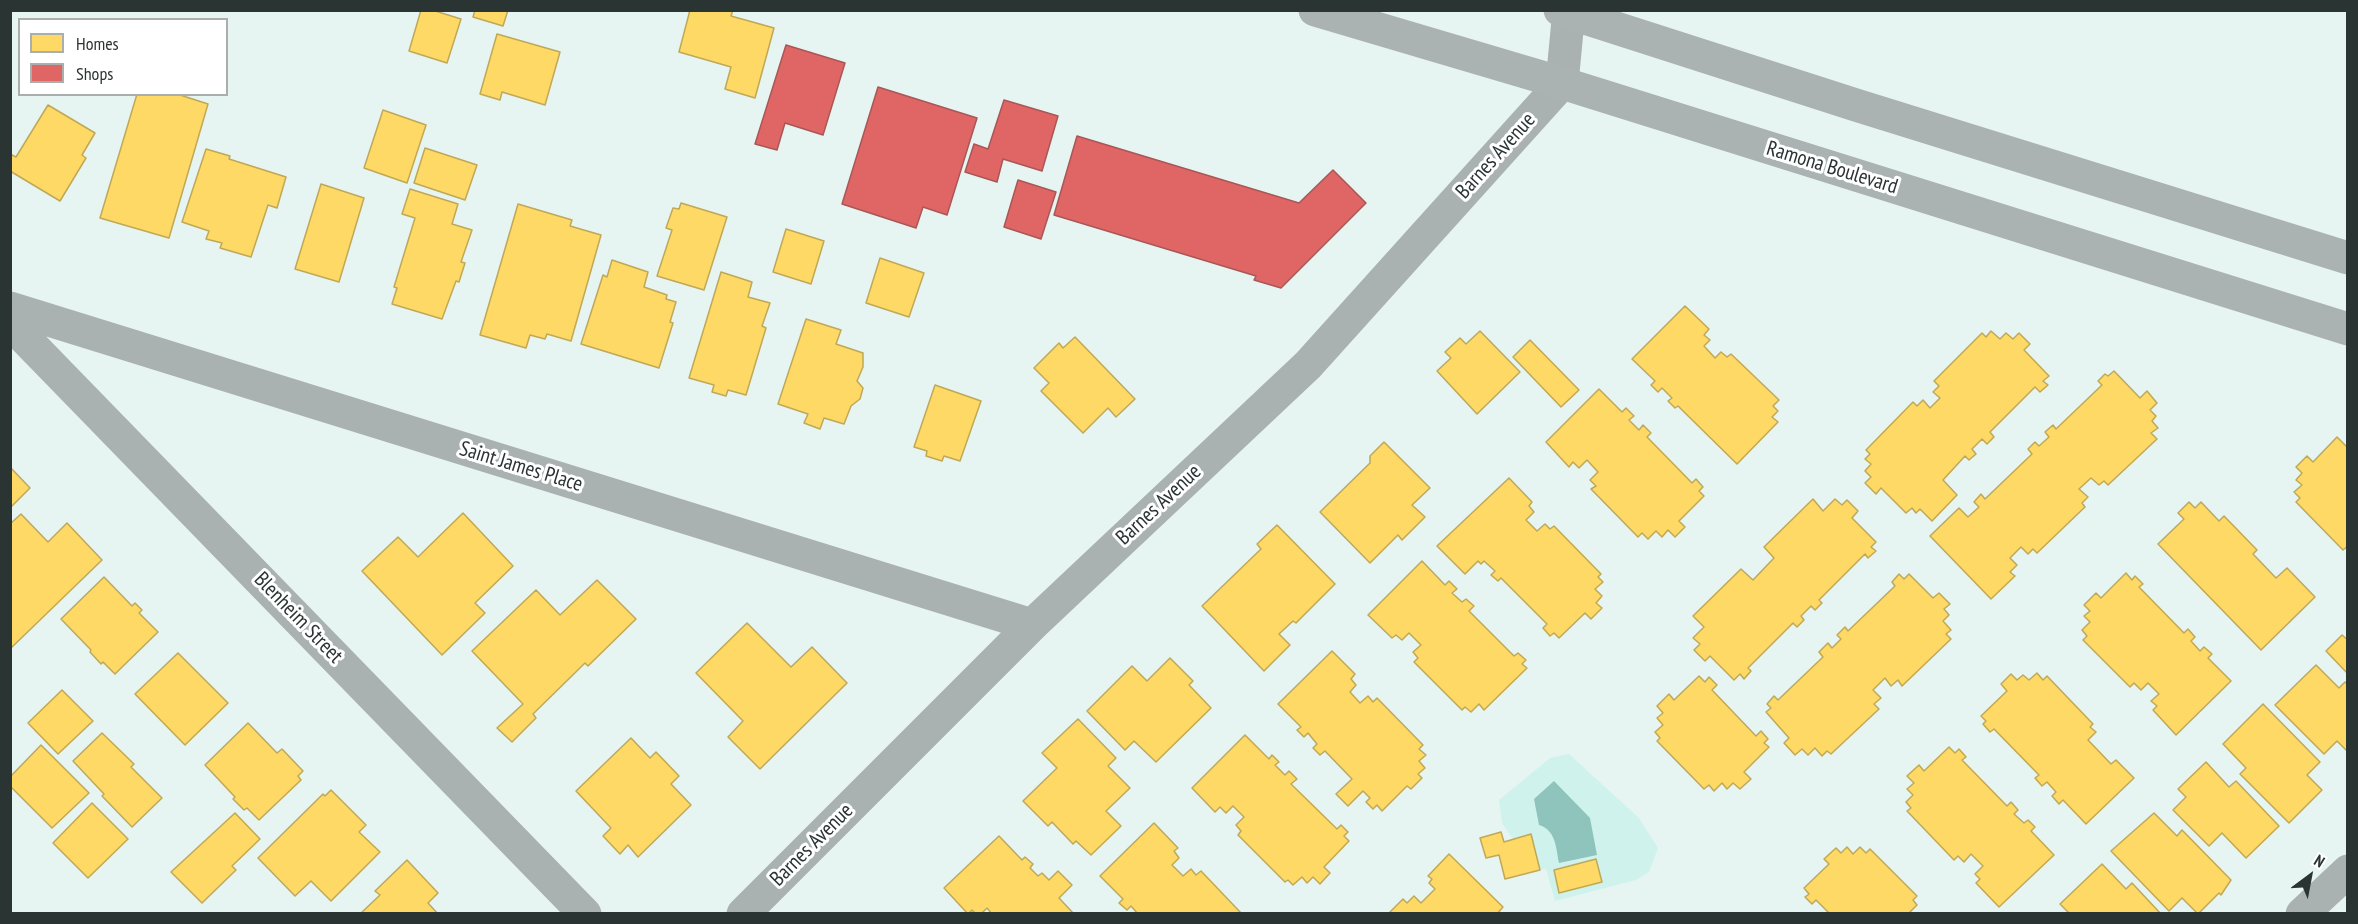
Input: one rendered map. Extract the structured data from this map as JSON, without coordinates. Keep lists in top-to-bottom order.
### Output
{
  "streets": {
    "main road": ["Ramona Boulevard"],
    "street": ["Barnes Avenue", "Saint James Place", "Blenheim Street"]
  },
  "crossings": [
    ["Barnes Avenue", "Ramona Boulevard"],
    ["Barnes Avenue", "Saint James Place"]
  ],
  "legend": ["Homes", "Shops"],
  "north": "top right"
}
